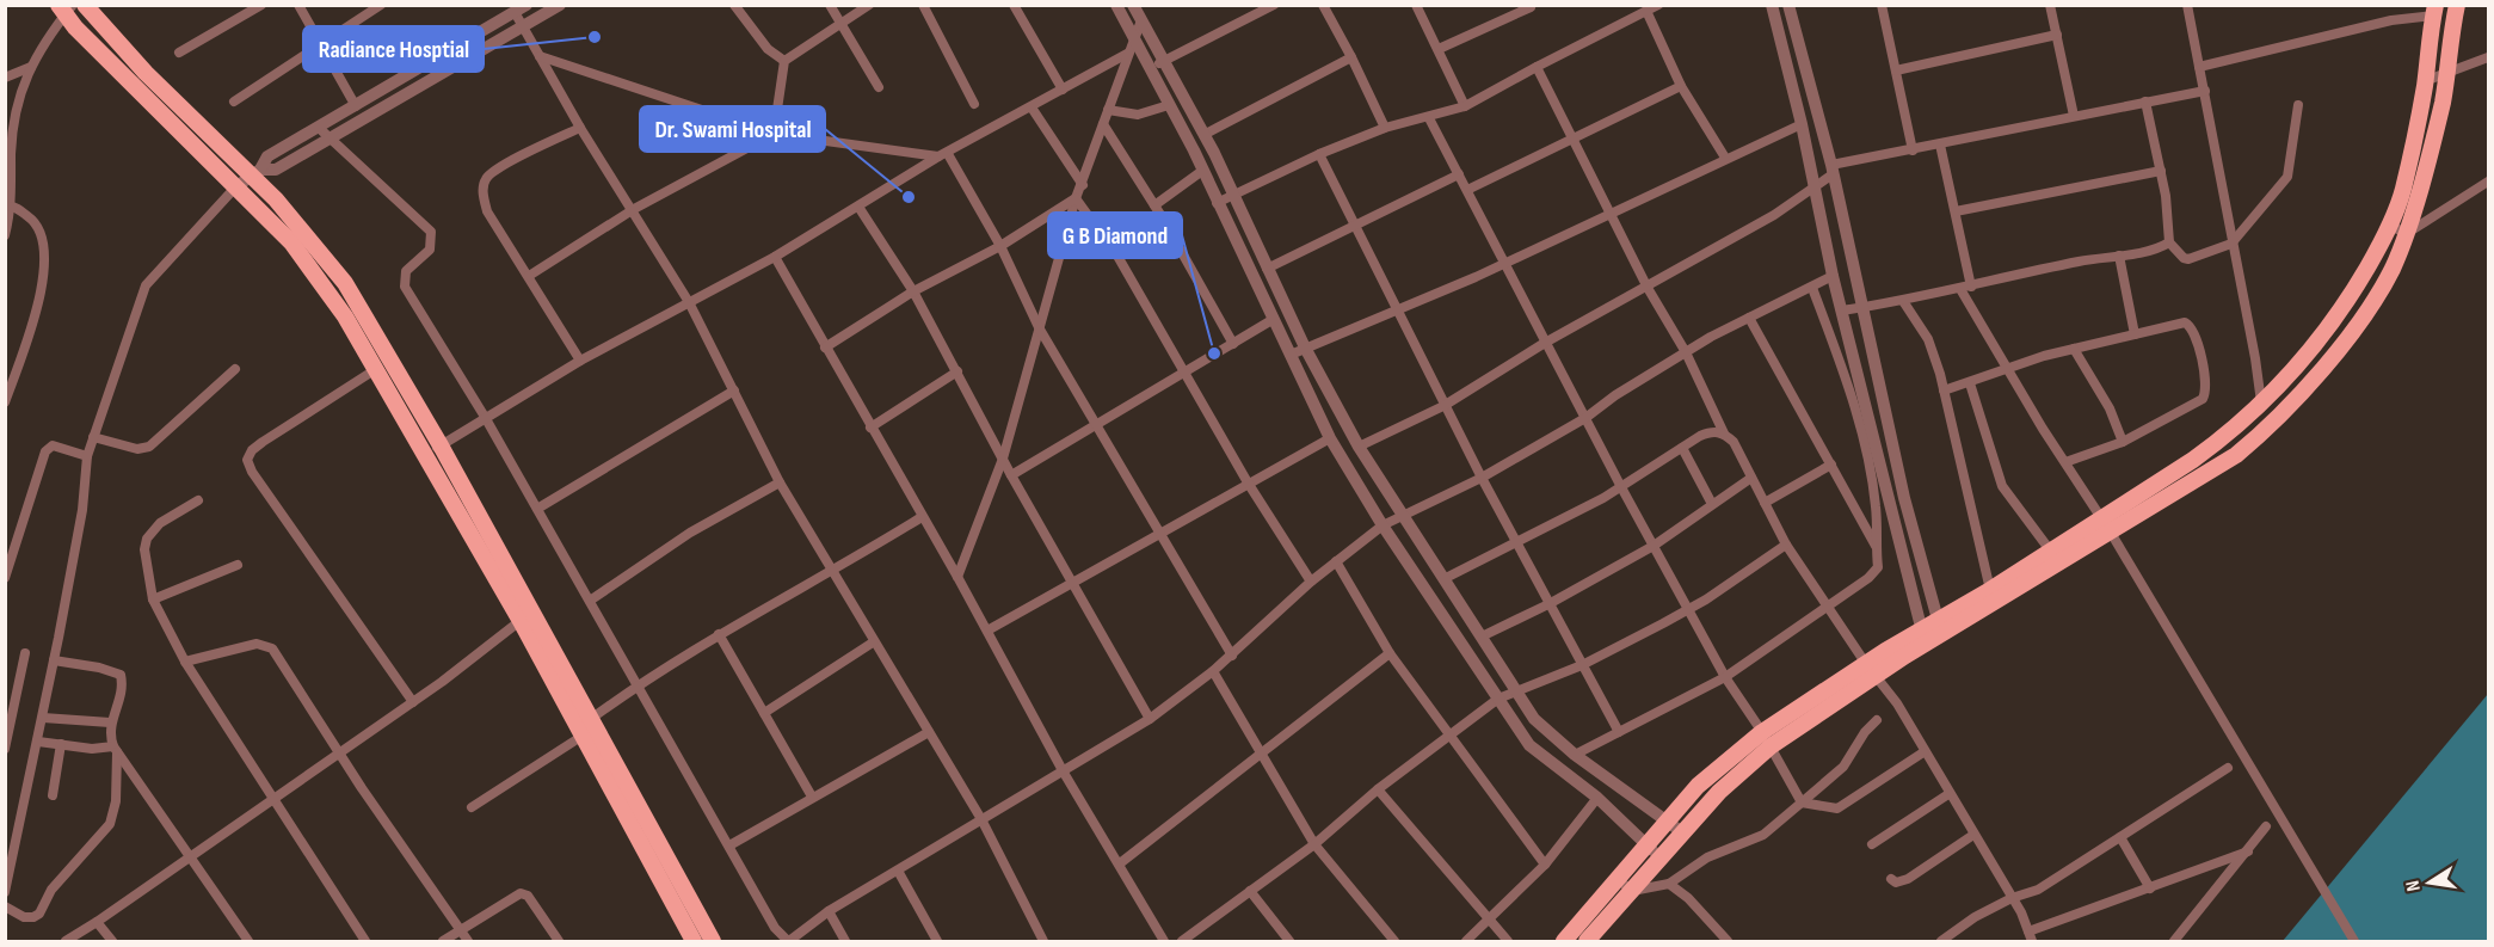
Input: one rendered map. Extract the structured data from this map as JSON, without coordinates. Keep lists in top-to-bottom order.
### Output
{
  "places": ["Radiance Hosptial", "Dr. Swami Hospital", "G B Diamond"],
  "north": "left"
}
